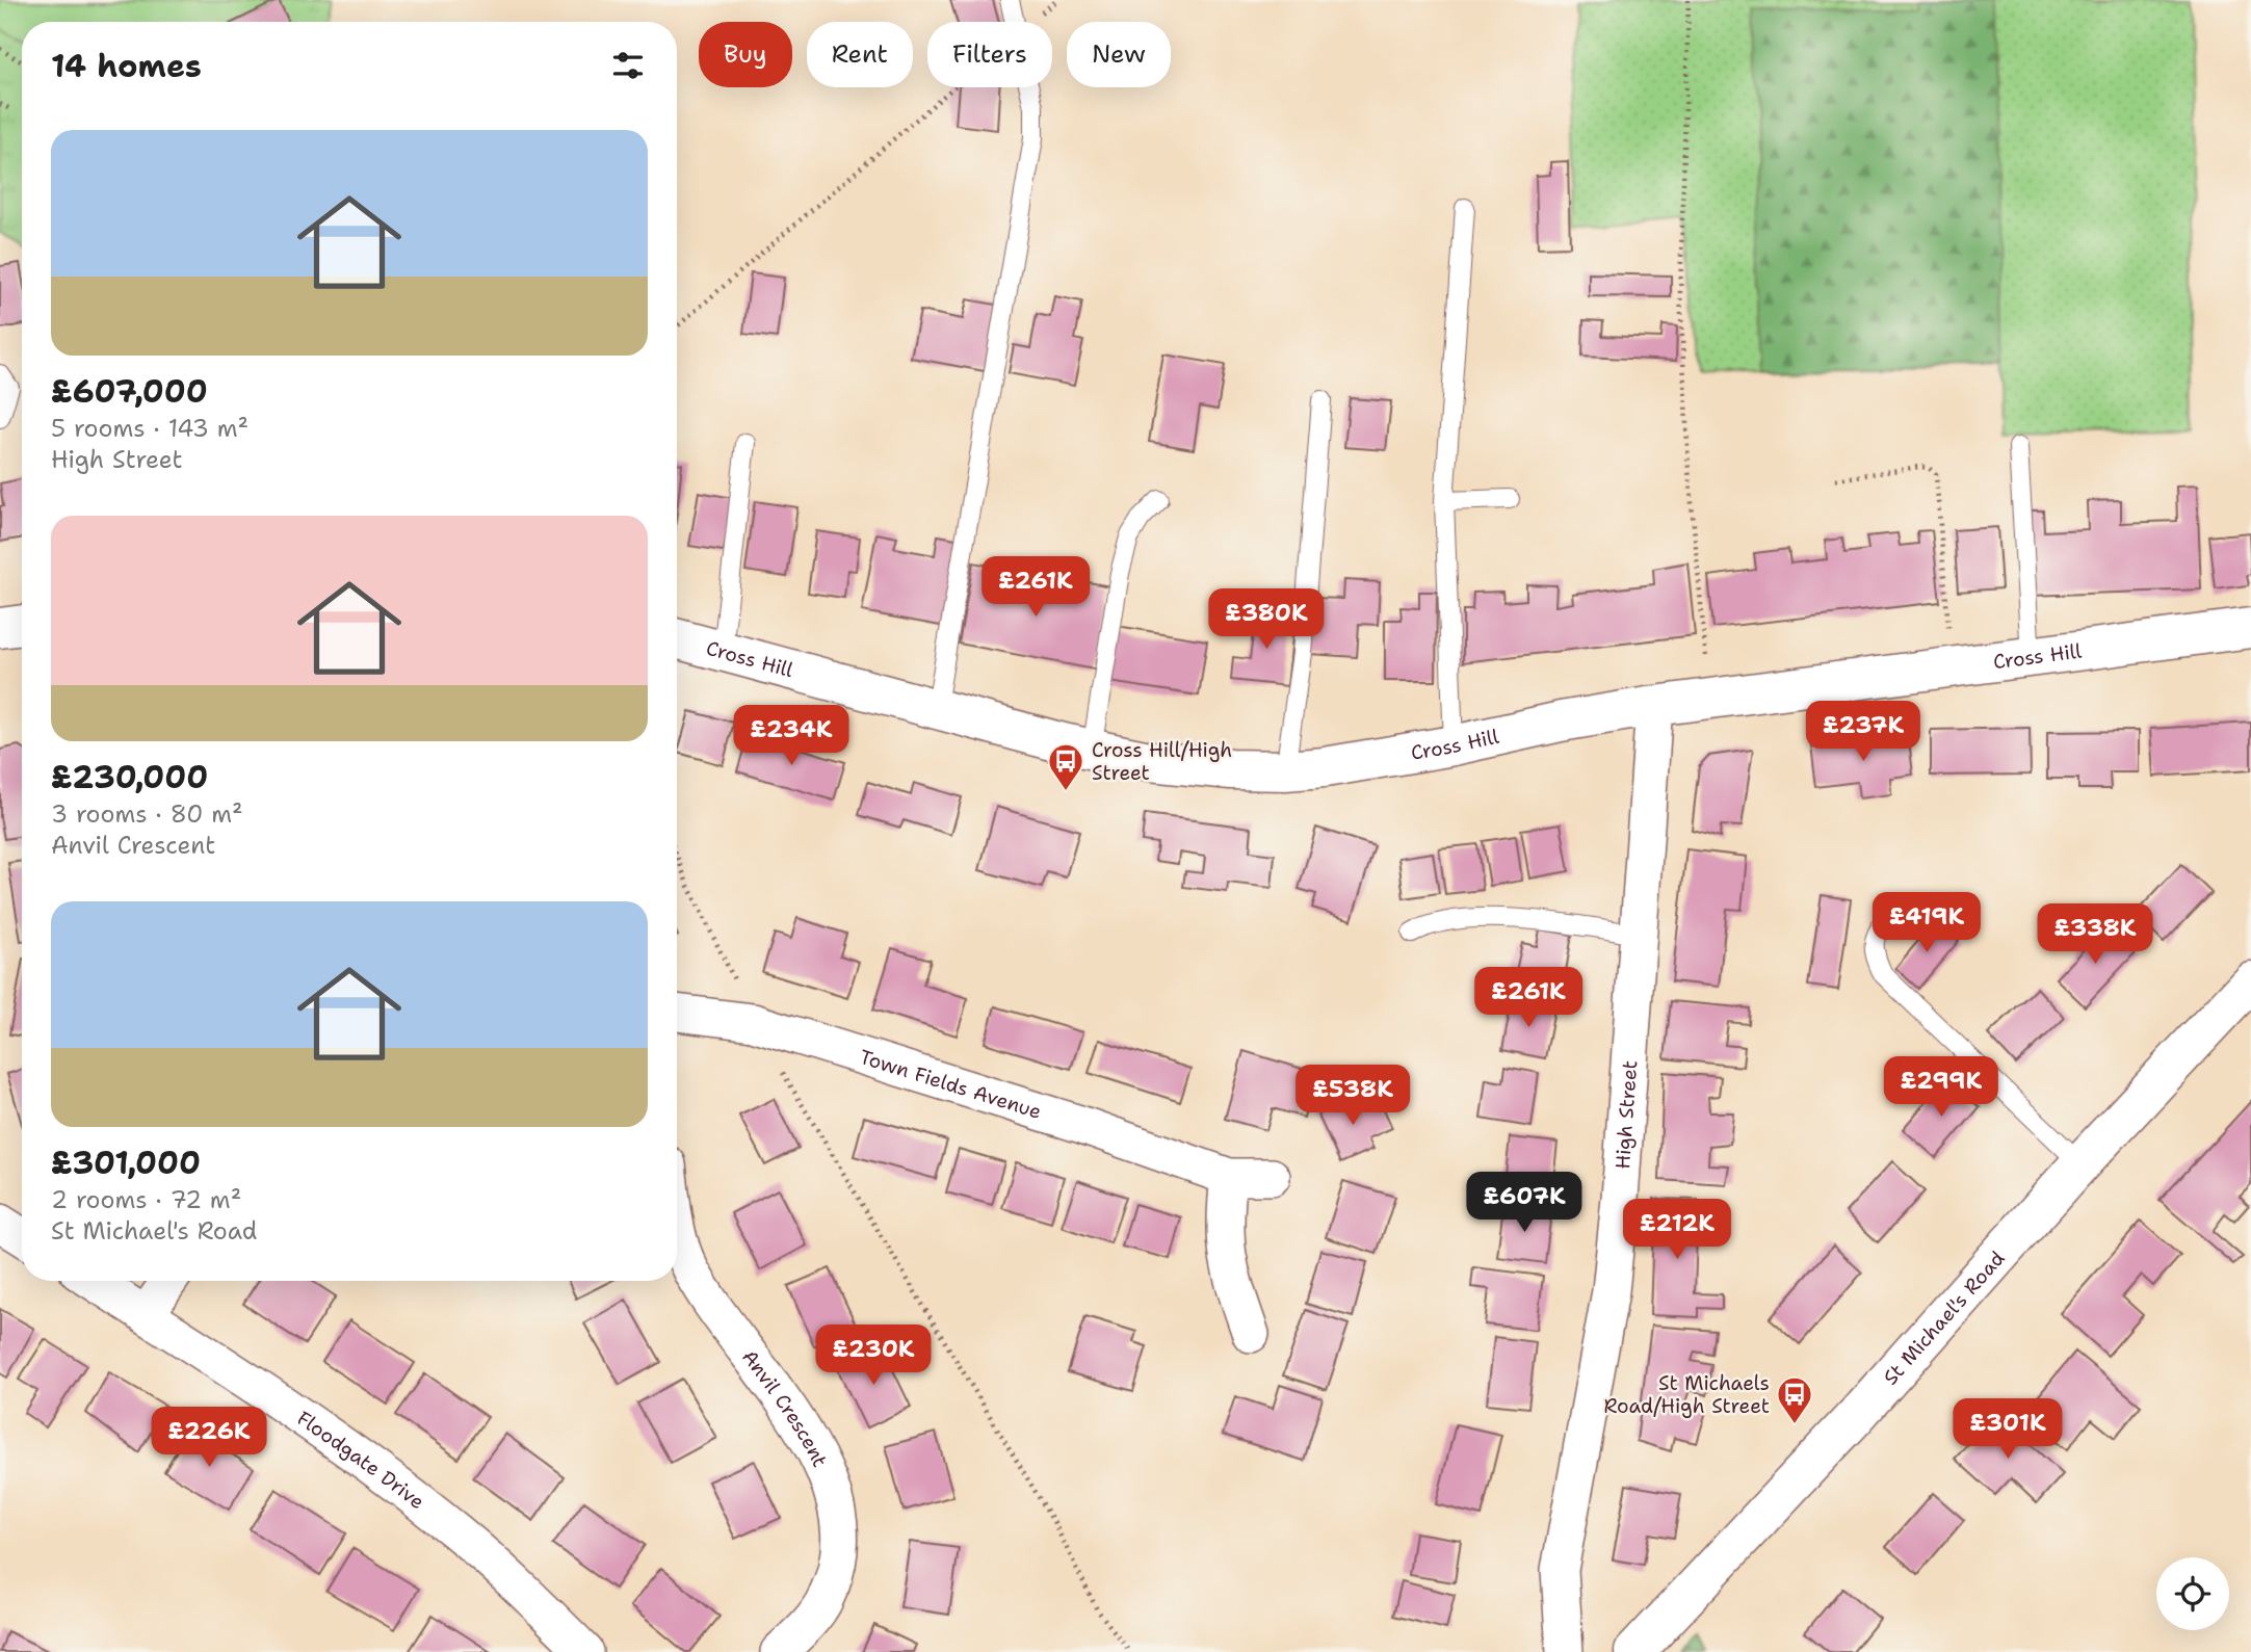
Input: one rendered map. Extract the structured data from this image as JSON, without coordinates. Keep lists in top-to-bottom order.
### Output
{
  "streets": {
    "main road": ["Cross Hill", "St Michael's Road"],
    "street": [
      "Town Fields Avenue",
      "High Street",
      "Anvil Crescent",
      "Floodgate Drive"
    ]
  },
  "crossings": [
    ["Cross Hill", "High Street"]
  ],
  "places": {
    "bus stop": ["Cross Hill/High Street", "St Michaels Road/High Street"]
  },
  "page": {
    "chip": [
      "Buy",
      "Rent",
      "Filters",
      "New"
    ],
    "heading": "14 homes",
    "list": [
      {
        "name": "£607,000",
        "note": "5 rooms · 143 m² · High Street"
      },
      {
        "name": "£230,000",
        "note": "3 rooms · 80 m² · Anvil Crescent"
      },
      {
        "name": "£301,000",
        "note": "2 rooms · 72 m² · St Michael's Road"
      }
    ],
    "price": [
      "£261K",
      "£380K",
      "£237K",
      "£234K",
      "£419K",
      "£338K",
      "£261K",
      "£299K",
      "£538K",
      "£607K",
      "£212K",
      "£230K",
      "£301K",
      "£226K"
    ]
  }
}
